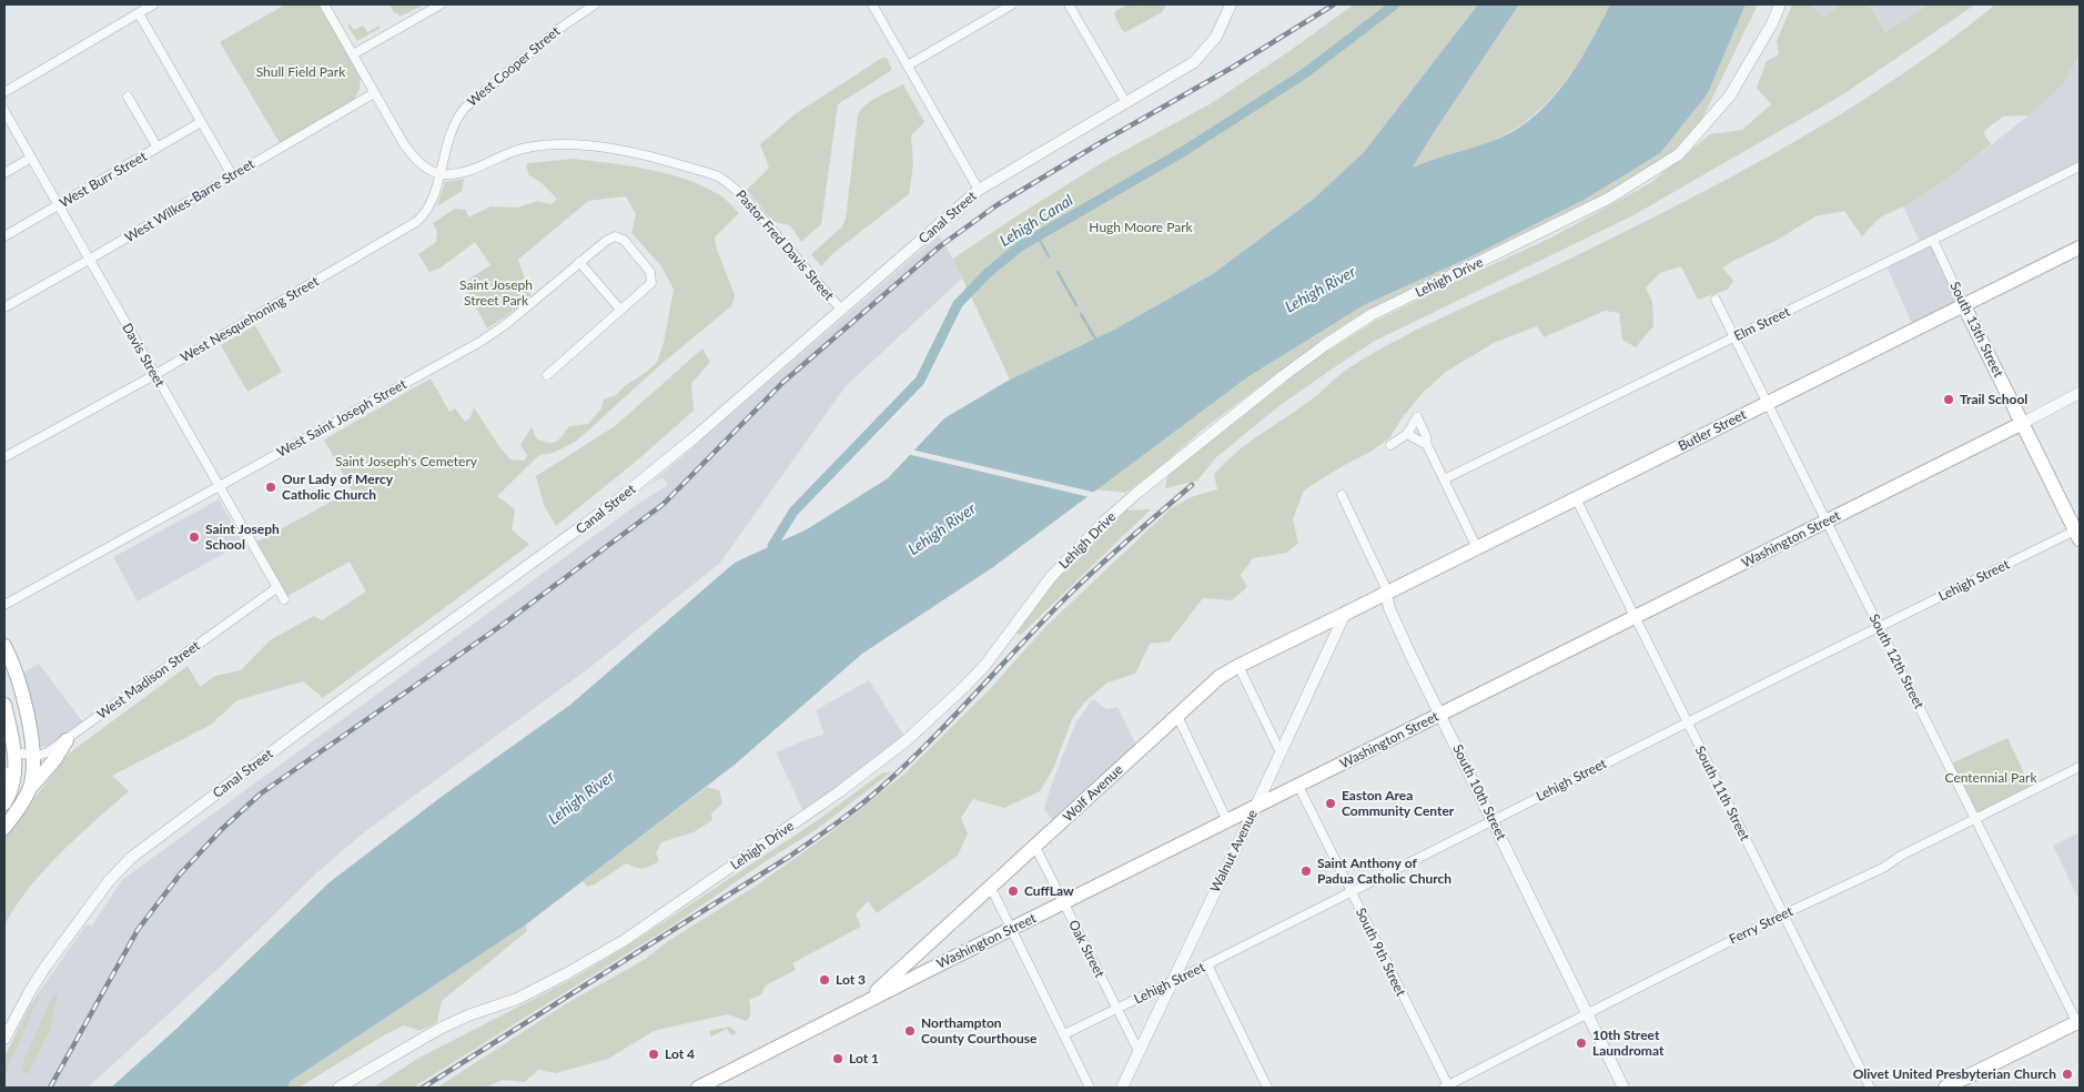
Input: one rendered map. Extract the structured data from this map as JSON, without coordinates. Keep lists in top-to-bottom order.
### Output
{
  "streets": {
    "main road": [
      "South 13th Street",
      "Butler Street",
      "Washington Street",
      "Wolf Avenue"
    ],
    "street": [
      "West Cooper Street",
      "West Burr Street",
      "West Wilkes-Barre Street",
      "Canal Street",
      "Pastor Fred Davis Street",
      "Lehigh Drive",
      "West Nesquehoning Street",
      "Elm Street",
      "Davis Street",
      "West Saint Joseph Street",
      "Lehigh Street",
      "South 12th Street",
      "West Madison Street",
      "South 10th Street",
      "South 11th Street",
      "Walnut Avenue",
      "Ferry Street",
      "Oak Street",
      "South 9th Street"
    ]
  },
  "crossings": [
    ["West Cooper Street", "Pastor Fred Davis Street"],
    ["West Cooper Street", "West Nesquehoning Street"],
    ["West Burr Street", "Davis Street"],
    ["West Wilkes-Barre Street", "Davis Street"],
    ["Canal Street", "Pastor Fred Davis Street"],
    ["Pastor Fred Davis Street", "West Nesquehoning Street"],
    ["West Nesquehoning Street", "Davis Street"],
    ["Elm Street", "South 13th Street"],
    ["Elm Street", "South 12th Street"],
    ["South 13th Street", "Butler Street"],
    ["South 13th Street", "Washington Street"],
    ["South 13th Street", "Lehigh Street"],
    ["Davis Street", "West Saint Joseph Street"],
    ["Davis Street", "West Madison Street"],
    ["Butler Street", "South 12th Street"],
    ["Butler Street", "South 10th Street"],
    ["Butler Street", "Wolf Avenue"],
    ["Butler Street", "South 11th Street"],
    ["Butler Street", "Walnut Avenue"],
    ["Washington Street", "South 12th Street"],
    ["Washington Street", "South 10th Street"],
    ["Washington Street", "Wolf Avenue"],
    ["Washington Street", "South 11th Street"],
    ["Washington Street", "Walnut Avenue"],
    ["Washington Street", "Oak Street"],
    ["Washington Street", "South 9th Street"],
    ["Lehigh Street", "South 12th Street"],
    ["Lehigh Street", "South 10th Street"],
    ["Lehigh Street", "South 11th Street"],
    ["Lehigh Street", "Walnut Avenue"],
    ["Lehigh Street", "Oak Street"],
    ["Lehigh Street", "South 9th Street"],
    ["South 12th Street", "Ferry Street"],
    ["South 10th Street", "Ferry Street"],
    ["Wolf Avenue", "Walnut Avenue"],
    ["Wolf Avenue", "Oak Street"],
    ["South 11th Street", "Ferry Street"],
    ["Walnut Avenue", "Oak Street"],
    ["Ferry Street", "South 9th Street"]
  ],
  "water": ["Lehigh Canal", "Lehigh River"],
  "parks": [
    "Shull Field Park",
    "Hugh Moore Park",
    "Saint Joseph Street Park",
    "Saint Joseph's Cemetery",
    "Centennial Park"
  ],
  "places": [
    "Trail School",
    "Our Lady of Mercy Catholic Church",
    "Saint Joseph School",
    "Easton Area Community Center",
    "Saint Anthony of Padua Catholic Church",
    "CuffLaw",
    "Lot 3",
    "Northampton County Courthouse",
    "10th Street Laundromat",
    "Lot 4",
    "Lot 1",
    "Olivet United Presbyterian Church"
  ]
}
